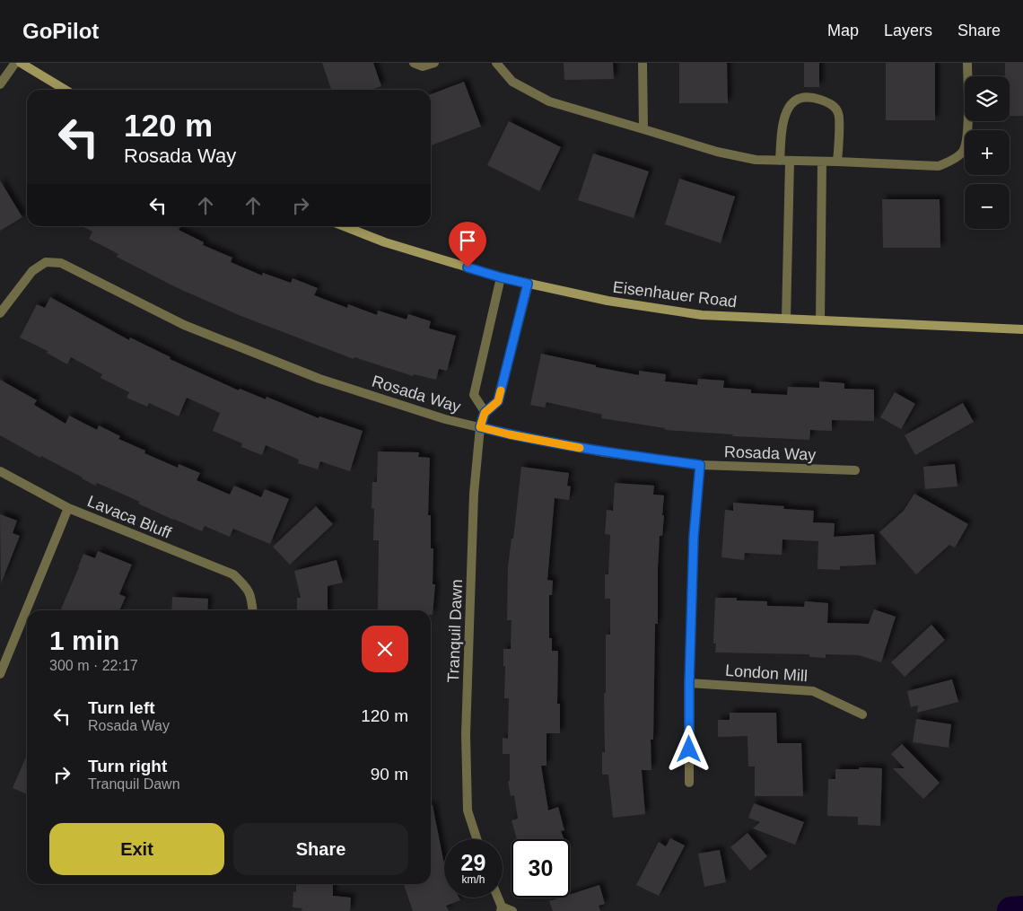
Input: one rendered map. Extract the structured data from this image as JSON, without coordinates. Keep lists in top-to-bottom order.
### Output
{
  "streets": {
    "main road": ["Eisenhauer Road"],
    "street": [
      "Rosada Way",
      "Lavaca Bluff",
      "Tranquil Dawn",
      "London Mill"
    ]
  },
  "crossings": [
    ["Eisenhauer Road", "Tranquil Dawn"],
    ["Rosada Way", "Tranquil Dawn"]
  ],
  "page": {
    "header": "GoPilot",
    "nav": ["Map", "Layers", "Share"],
    "map_buttons": ["+", "−"],
    "turn": ["120 m", "Rosada Way"],
    "heading": ["1 min", "300 m · 22:17"],
    "list": [
      {
        "name": "Turn left",
        "note": "Rosada Way",
        "value": "120 m"
      },
      {
        "name": "Turn right",
        "note": "Tranquil Dawn",
        "value": "90 m"
      }
    ],
    "buttons": ["Exit", "Share"],
    "speed": "29 km/h",
    "limit": "30"
  }
}
